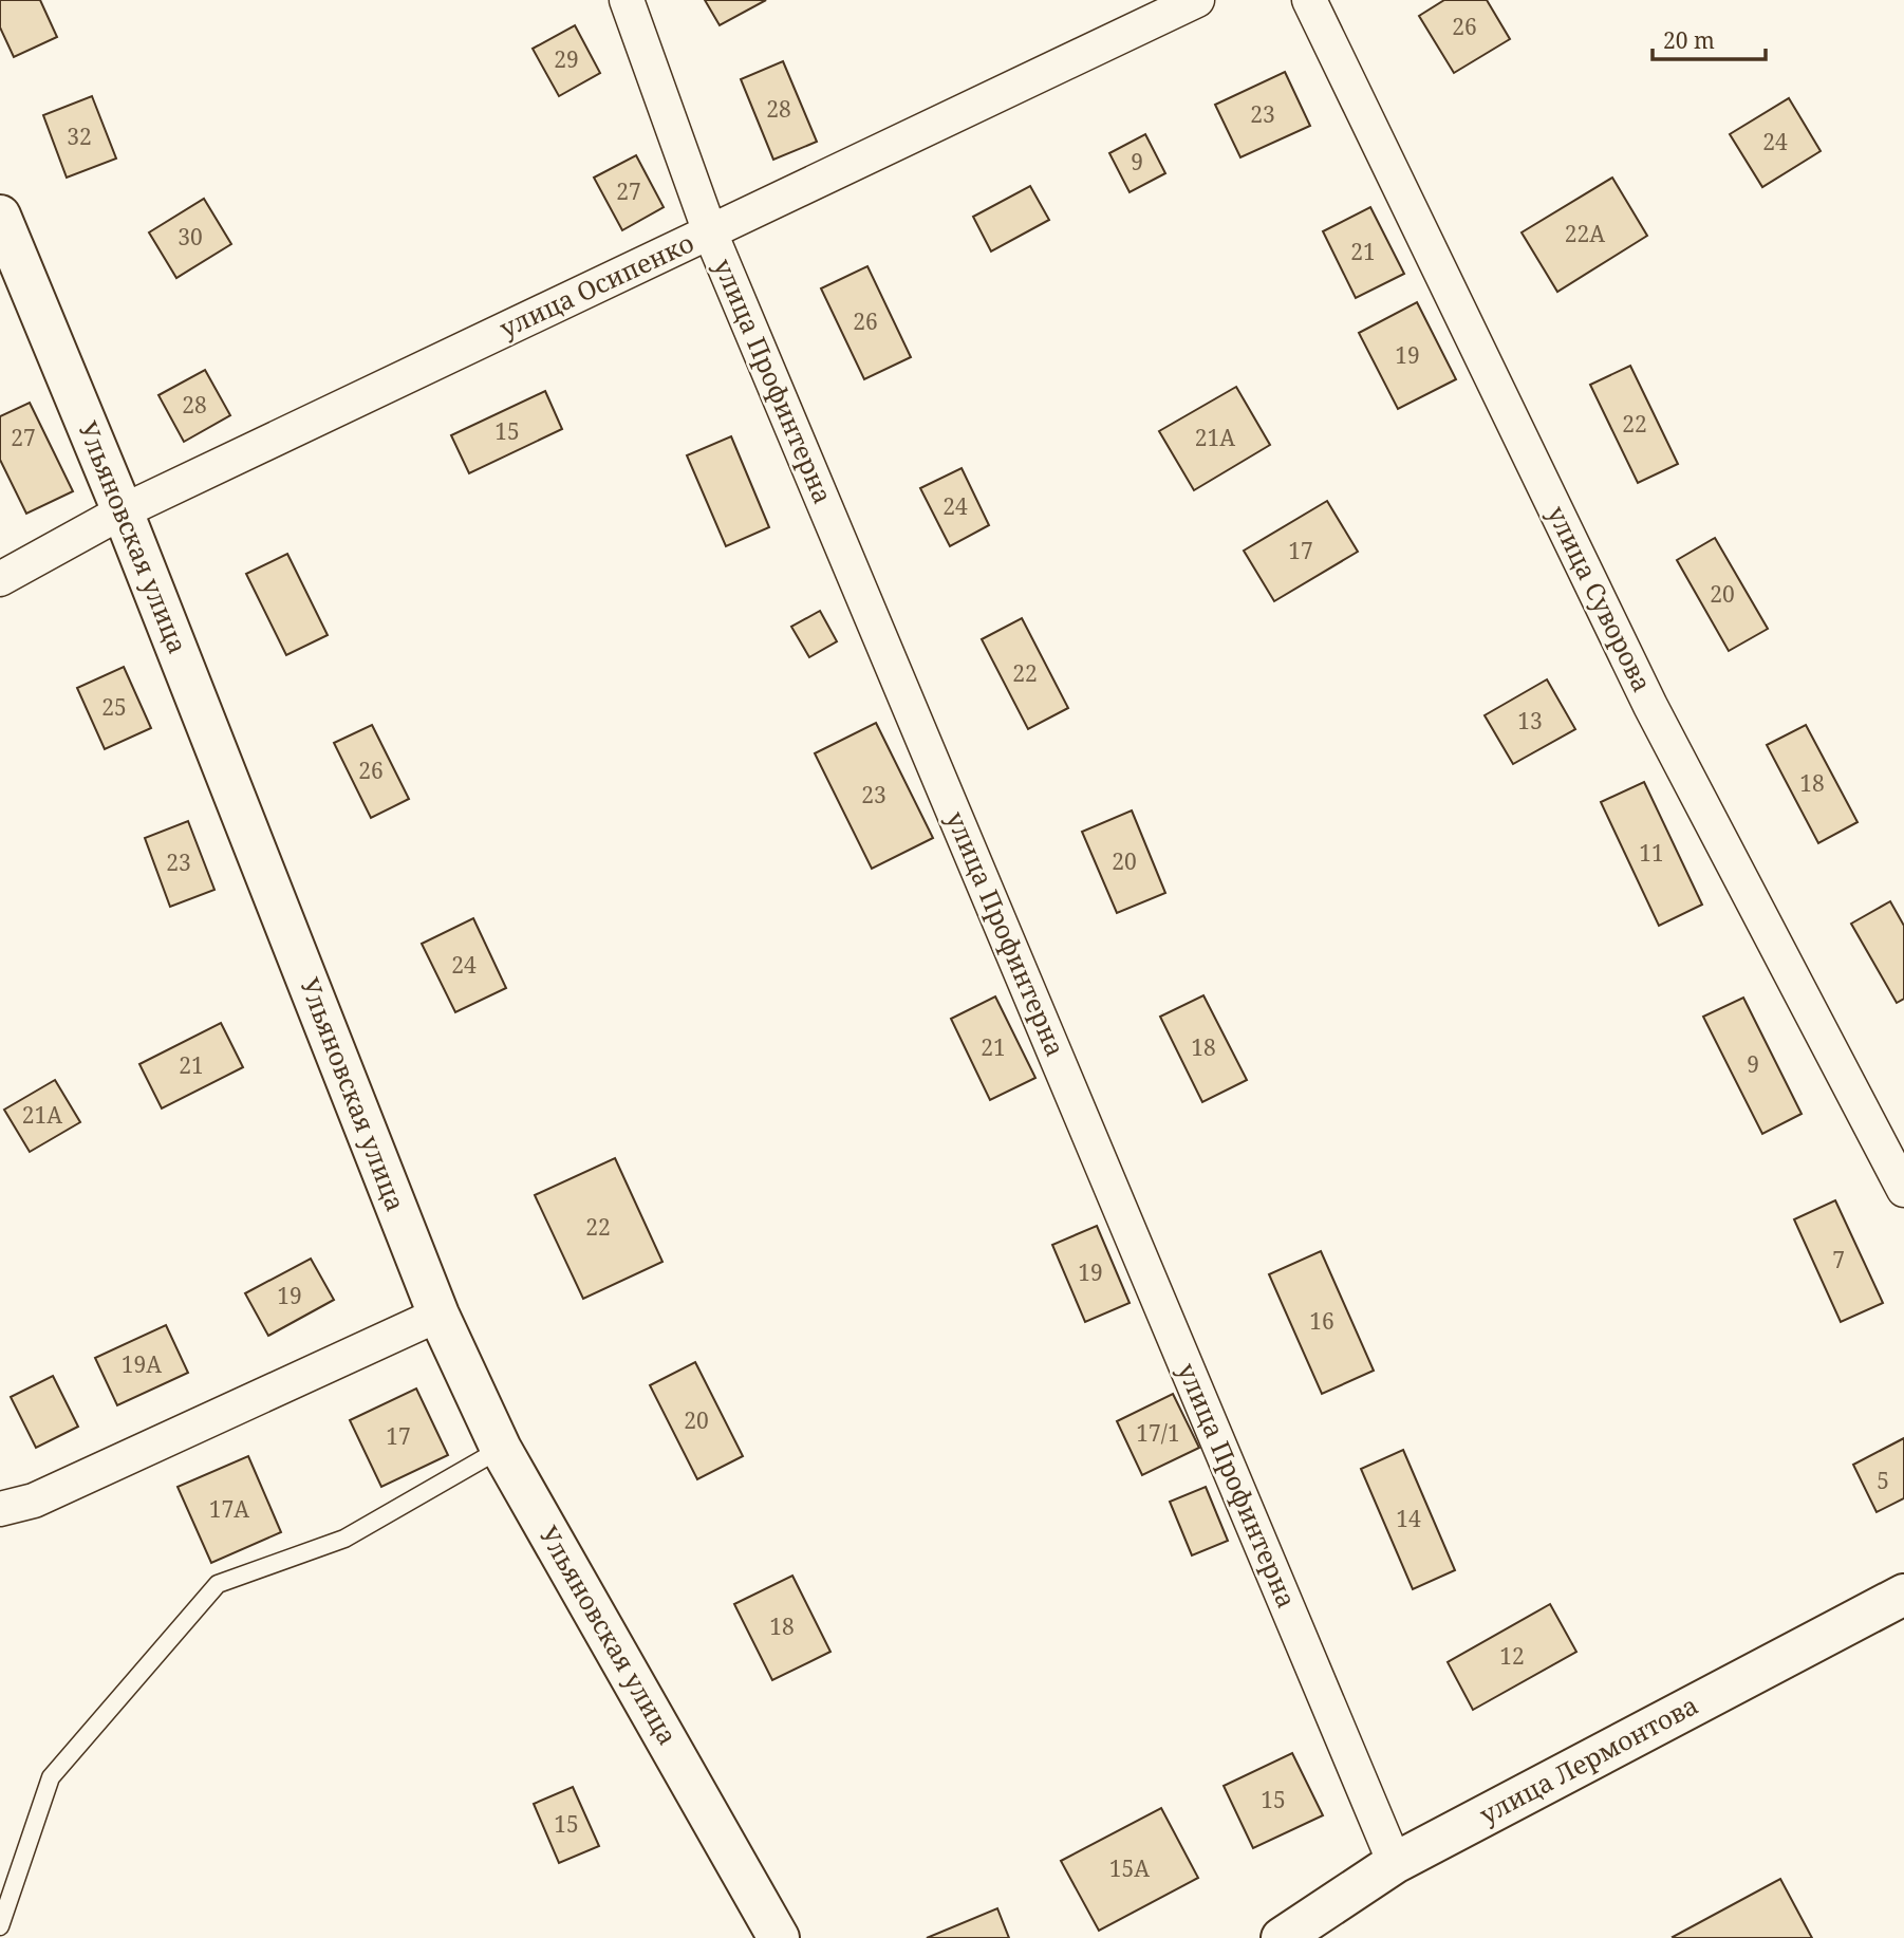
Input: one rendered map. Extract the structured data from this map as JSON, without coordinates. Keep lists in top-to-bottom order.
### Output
{
  "streets": {
    "street": [
      "улица Осипенко",
      "улица Профинтерна",
      "Ульяновская улица",
      "улица Суворова",
      "улица Лермонтова"
    ]
  },
  "crossings": [
    ["улица Осипенко", "улица Профинтерна"],
    ["улица Осипенко", "Ульяновская улица"],
    ["улица Профинтерна", "улица Лермонтова"]
  ],
  "house_numbers": [
    "26",
    "29",
    "28",
    "23",
    "32",
    "24",
    "9",
    "27",
    "22А",
    "30",
    "21",
    "26",
    "19",
    "28",
    "22",
    "15",
    "27",
    "21А",
    "24",
    "17",
    "20",
    "22",
    "25",
    "13",
    "26",
    "18",
    "23",
    "11",
    "20",
    "23",
    "24",
    "21",
    "18",
    "9",
    "21",
    "21А",
    "22",
    "7",
    "19",
    "19",
    "16",
    "19А",
    "20",
    "17/1",
    "17",
    "5",
    "17А",
    "14",
    "18",
    "12",
    "15",
    "15",
    "15А"
  ],
  "scale_bar": "20 m"
}
